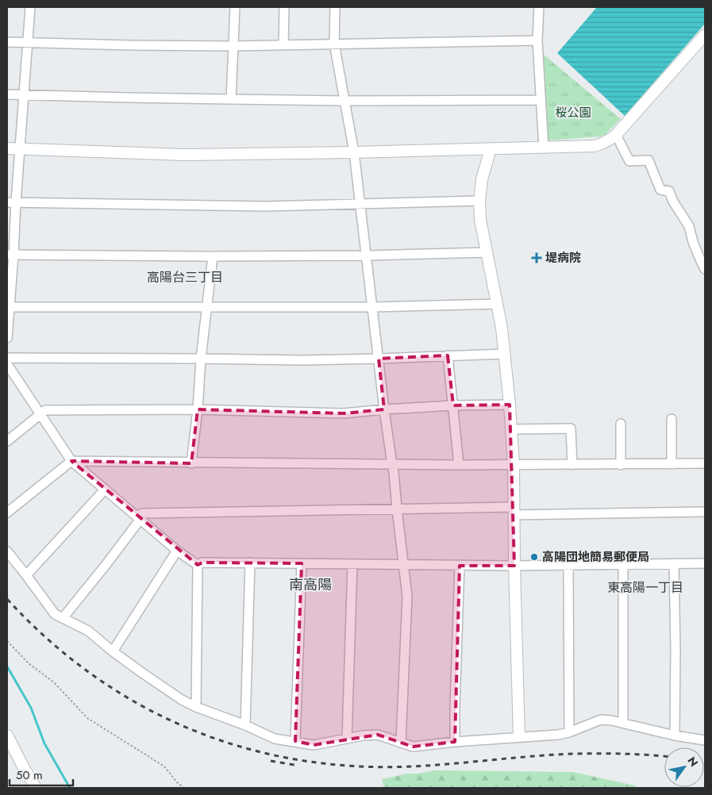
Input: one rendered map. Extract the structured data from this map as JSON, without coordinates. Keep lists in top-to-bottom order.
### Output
{
  "districts": ["高陽台三丁目", "南高陽", "東高陽一丁目"],
  "parks": ["桜公園"],
  "places": {
    "health": ["堤病院"],
    "other": ["高陽団地簡易郵便局"]
  },
  "scale_bar": "50 m",
  "north": "top right"
}
